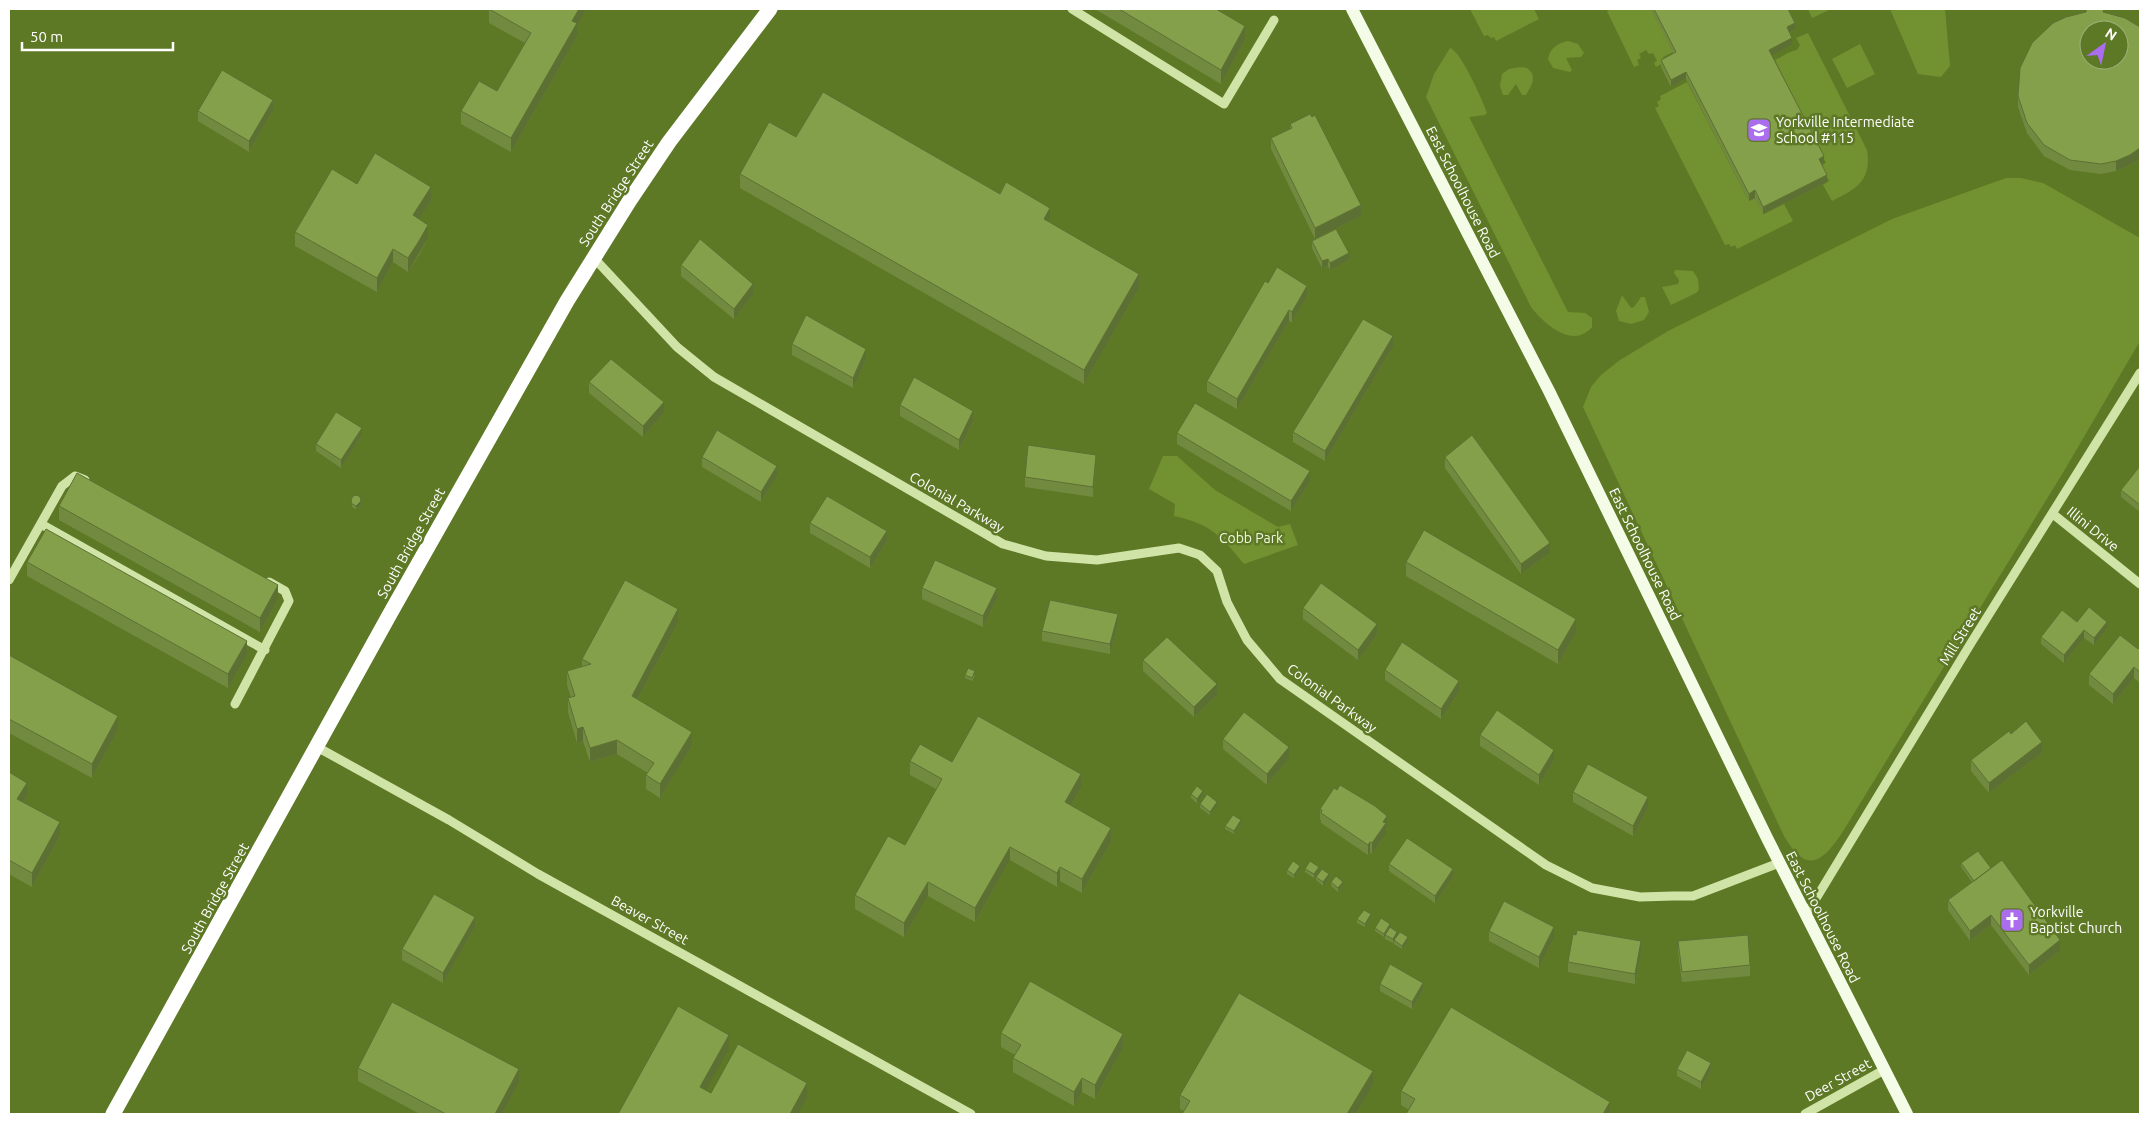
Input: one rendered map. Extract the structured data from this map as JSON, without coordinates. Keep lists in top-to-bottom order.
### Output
{
  "streets": {
    "highway": ["South Bridge Street"],
    "main road": ["East Schoolhouse Road"],
    "street": [
      "Colonial Parkway",
      "Illini Drive",
      "Mill Street",
      "Beaver Street",
      "Deer Street"
    ]
  },
  "crossings": [
    ["East Schoolhouse Road", "Colonial Parkway"],
    ["East Schoolhouse Road", "Mill Street"],
    ["East Schoolhouse Road", "Deer Street"],
    ["South Bridge Street", "Colonial Parkway"],
    ["South Bridge Street", "Beaver Street"],
    ["Illini Drive", "Mill Street"]
  ],
  "parks": ["Cobb Park"],
  "places": {
    "school or university": ["Yorkville Intermediate School #115"],
    "church": ["Yorkville Baptist Church"]
  },
  "scale_bar": "50 m",
  "north": "top right"
}
